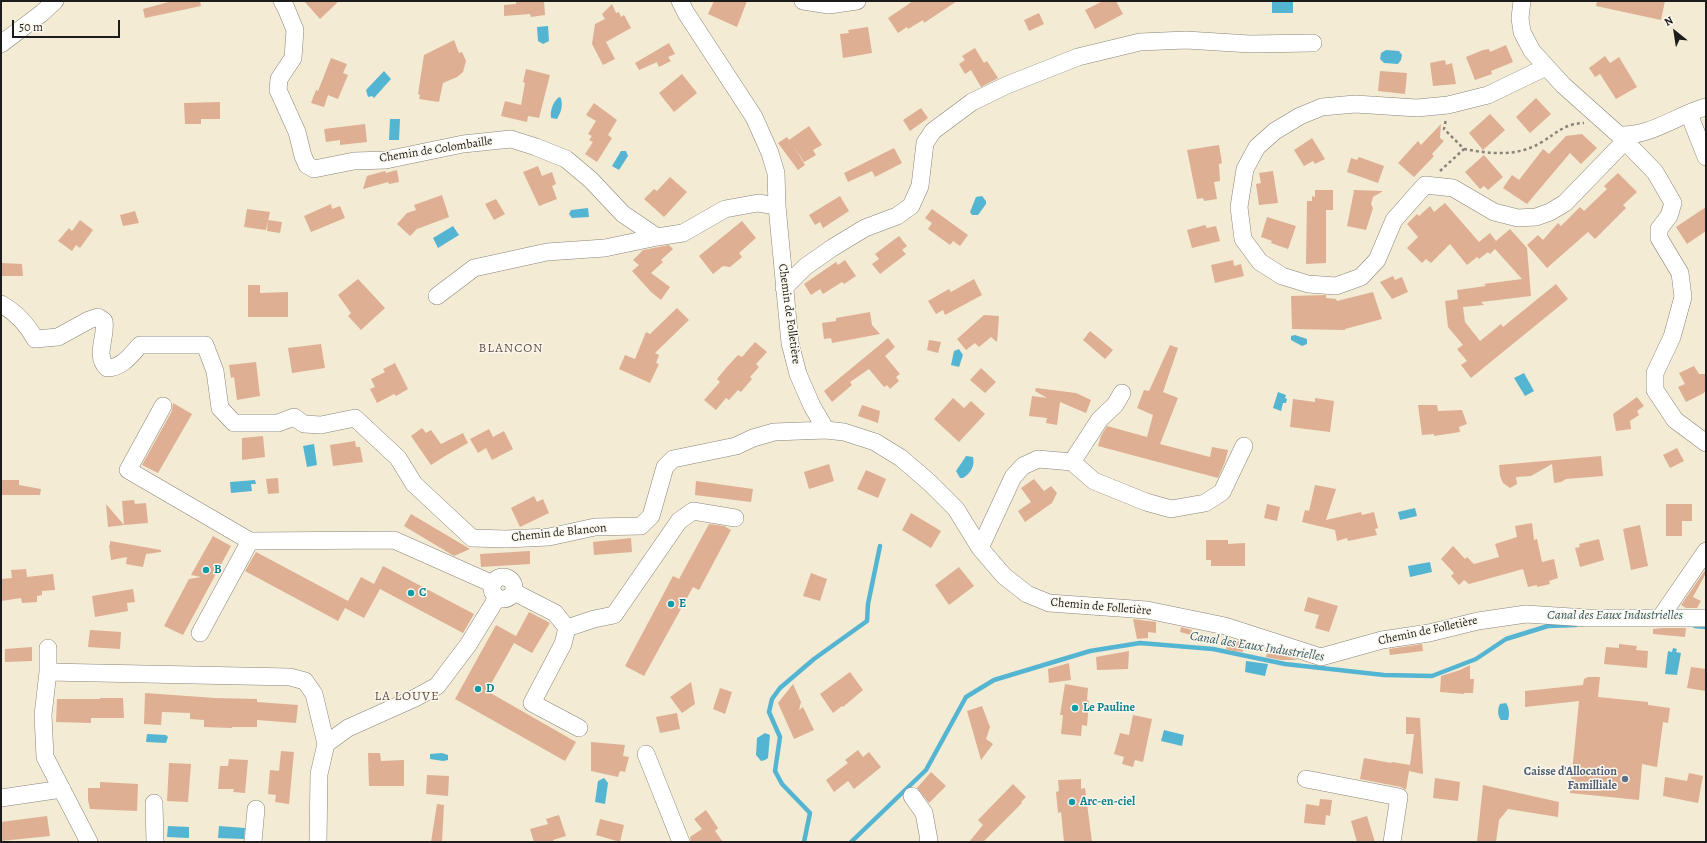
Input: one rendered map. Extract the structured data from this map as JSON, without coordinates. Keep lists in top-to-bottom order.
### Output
{
  "streets": {
    "street": ["Chemin de Colombaille", "Chemin de Folletière", "Chemin de Blancon"]
  },
  "crossings": [
    ["Chemin de Folletière", "Chemin de Blancon"]
  ],
  "districts": ["BLANCON", "LA LOUVE"],
  "water": ["Canal des Eaux Industrielles"],
  "places": [
    "B",
    "C",
    "E",
    "D",
    "Le Pauline",
    "Caisse d'Allocation Familliale",
    "Arc-en-ciel"
  ],
  "scale_bar": "50 m",
  "north": "top left"
}
